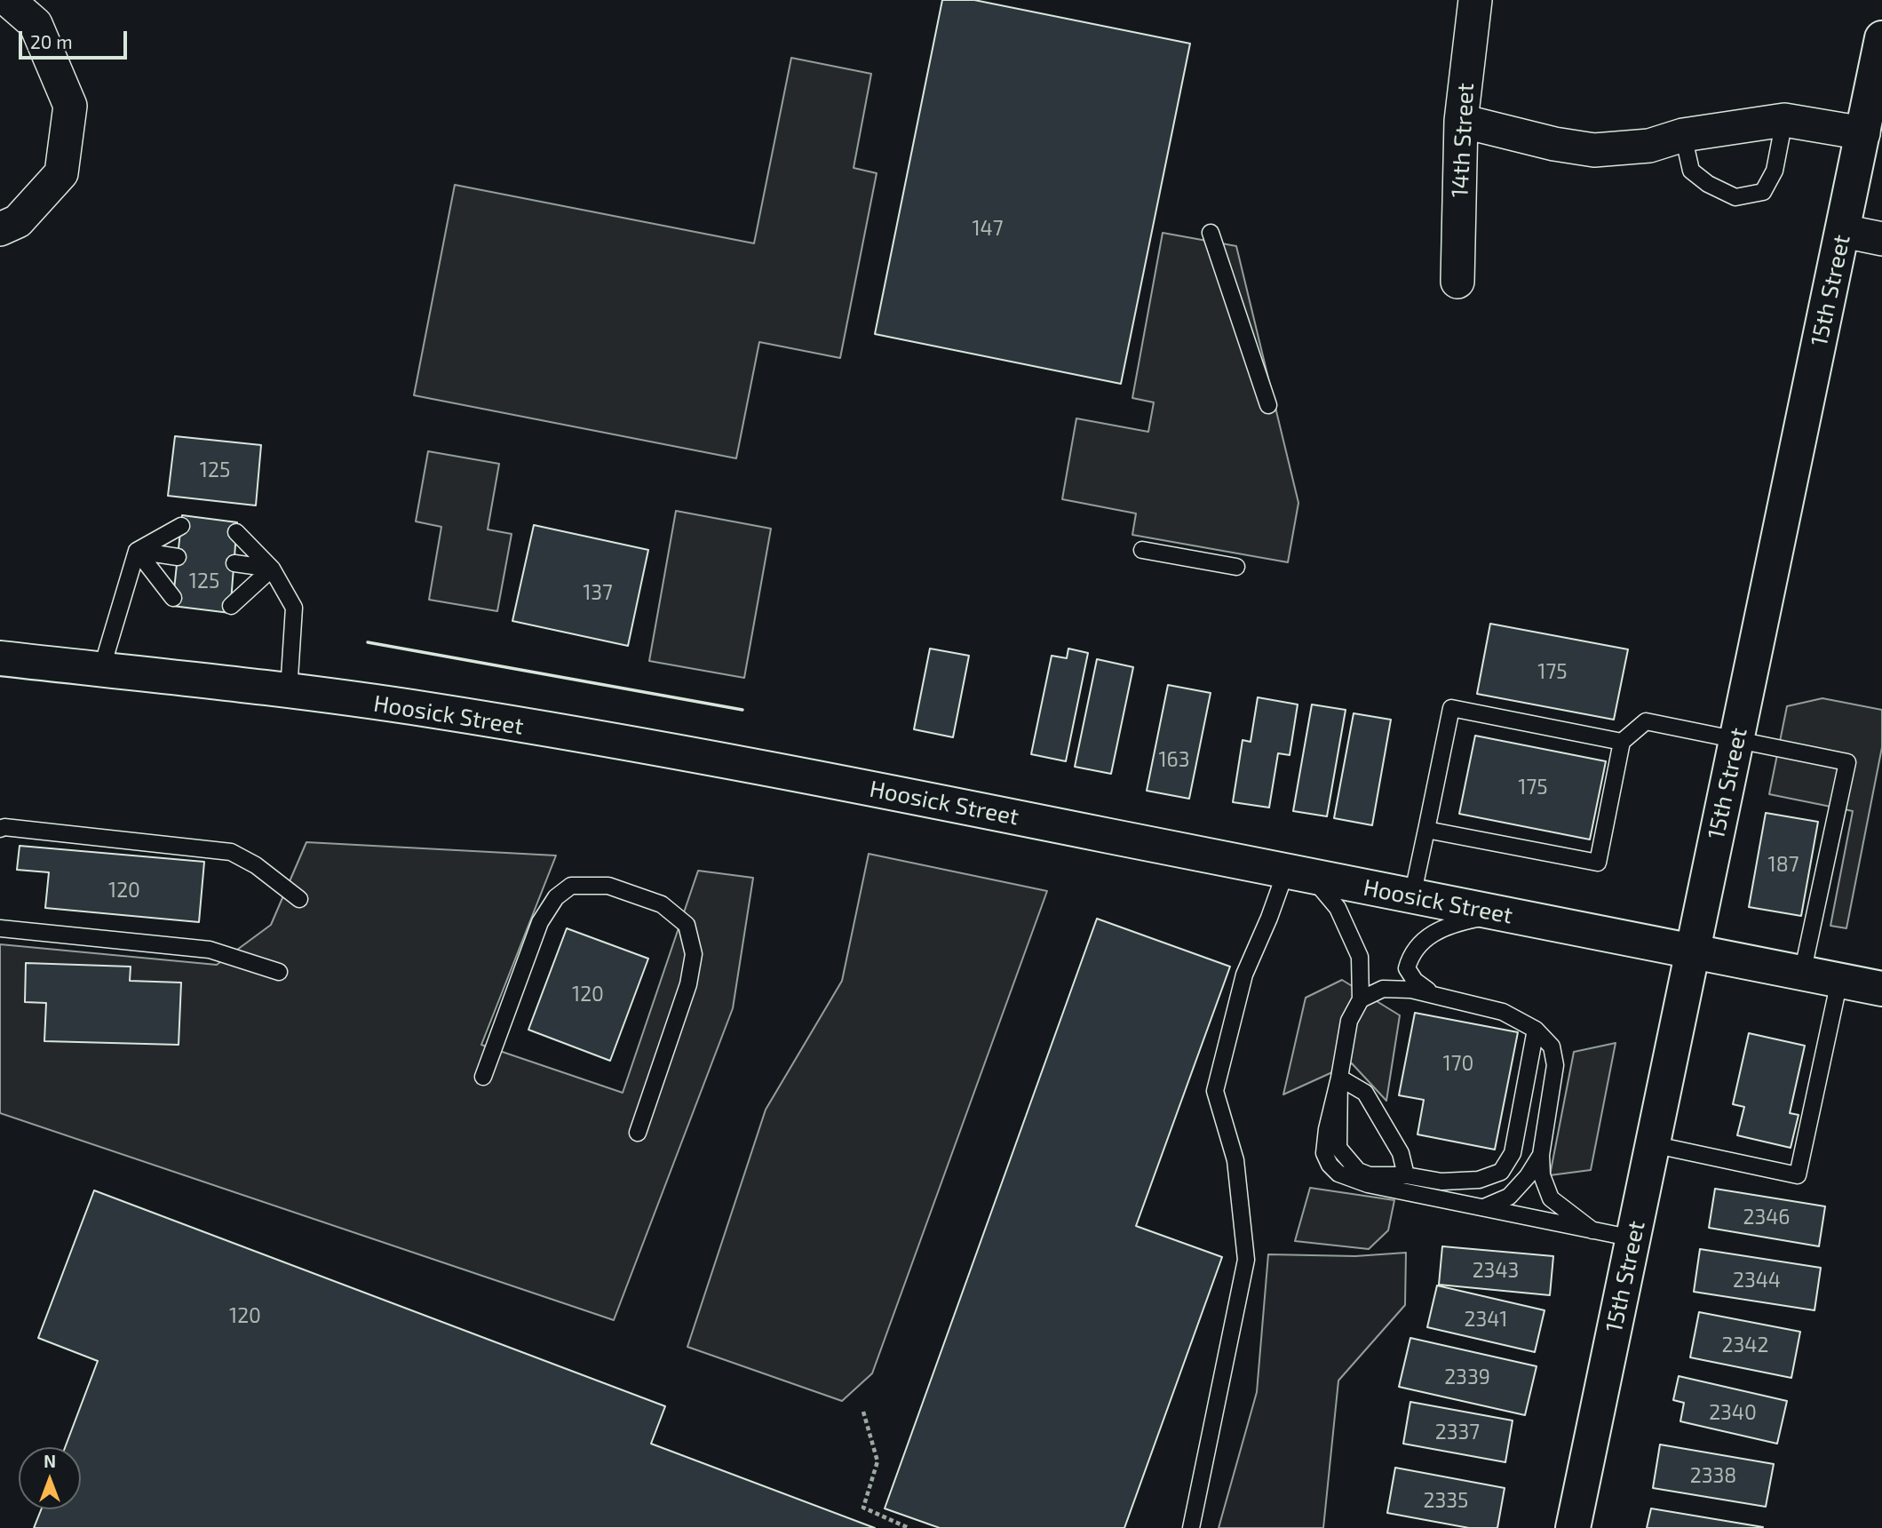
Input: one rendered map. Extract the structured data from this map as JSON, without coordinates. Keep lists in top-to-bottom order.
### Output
{
  "streets": {
    "main road": ["15th Street", "Hoosick Street"],
    "street": ["14th Street"]
  },
  "crossings": [
    ["15th Street", "Hoosick Street"]
  ],
  "house_numbers": [
    "147",
    "125",
    "125",
    "137",
    "175",
    "163",
    "175",
    "187",
    "120",
    "120",
    "170",
    "2346",
    "2343",
    "2344",
    "120",
    "2341",
    "2342",
    "2339",
    "2340",
    "2337",
    "2338",
    "2335"
  ],
  "scale_bar": "20 m",
  "north": "top"
}
